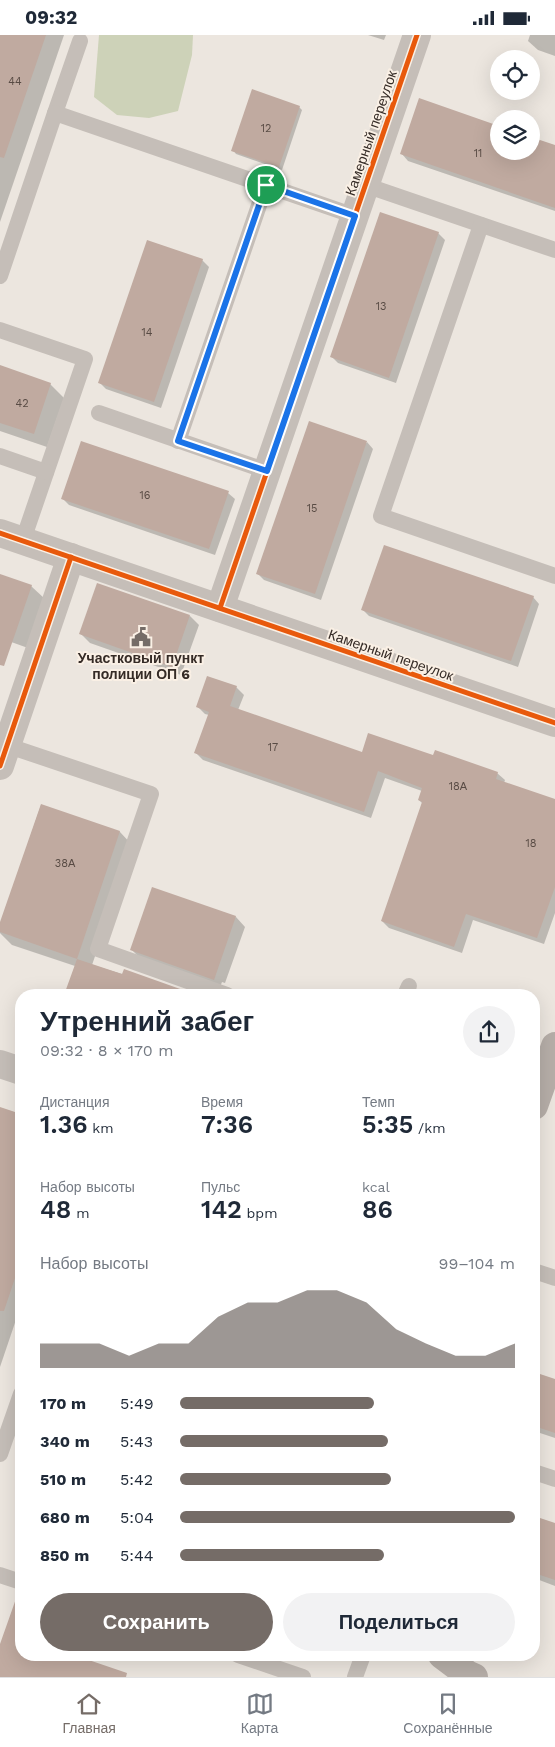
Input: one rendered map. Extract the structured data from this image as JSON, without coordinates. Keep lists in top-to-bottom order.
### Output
{
  "streets": {
    "street": ["Камерный переулок"]
  },
  "places": {
    "public building": ["Участковый пункт полиции ОП 6"]
  },
  "house_numbers": [
    "44",
    "12",
    "11",
    "13",
    "14",
    "42",
    "16",
    "15",
    "17",
    "18А",
    "18",
    "38А"
  ],
  "page": {
    "status": "09:32",
    "heading": ["Утренний забег", "09:32 · 8 × 170 m"],
    "stats": [
      ["Дистанция", "1.36 km"],
      ["Время", "7:36"],
      ["Темп", "5:35 /km"],
      ["Набор высоты", "48 m"],
      ["Пульс", "142 bpm"],
      ["kcal", "86"]
    ],
    "chart": ["Набор высоты", "99–104 m"],
    "list": [
      {
        "name": "170 m",
        "note": "5:49"
      },
      {
        "name": "340 m",
        "note": "5:43"
      },
      {
        "name": "510 m",
        "note": "5:42"
      },
      {
        "name": "680 m",
        "note": "5:04"
      },
      {
        "name": "850 m",
        "note": "5:44"
      }
    ],
    "buttons": ["Сохранить", "Поделиться"],
    "tabs": ["Главная", "Карта", "Сохранённые"]
  }
}
